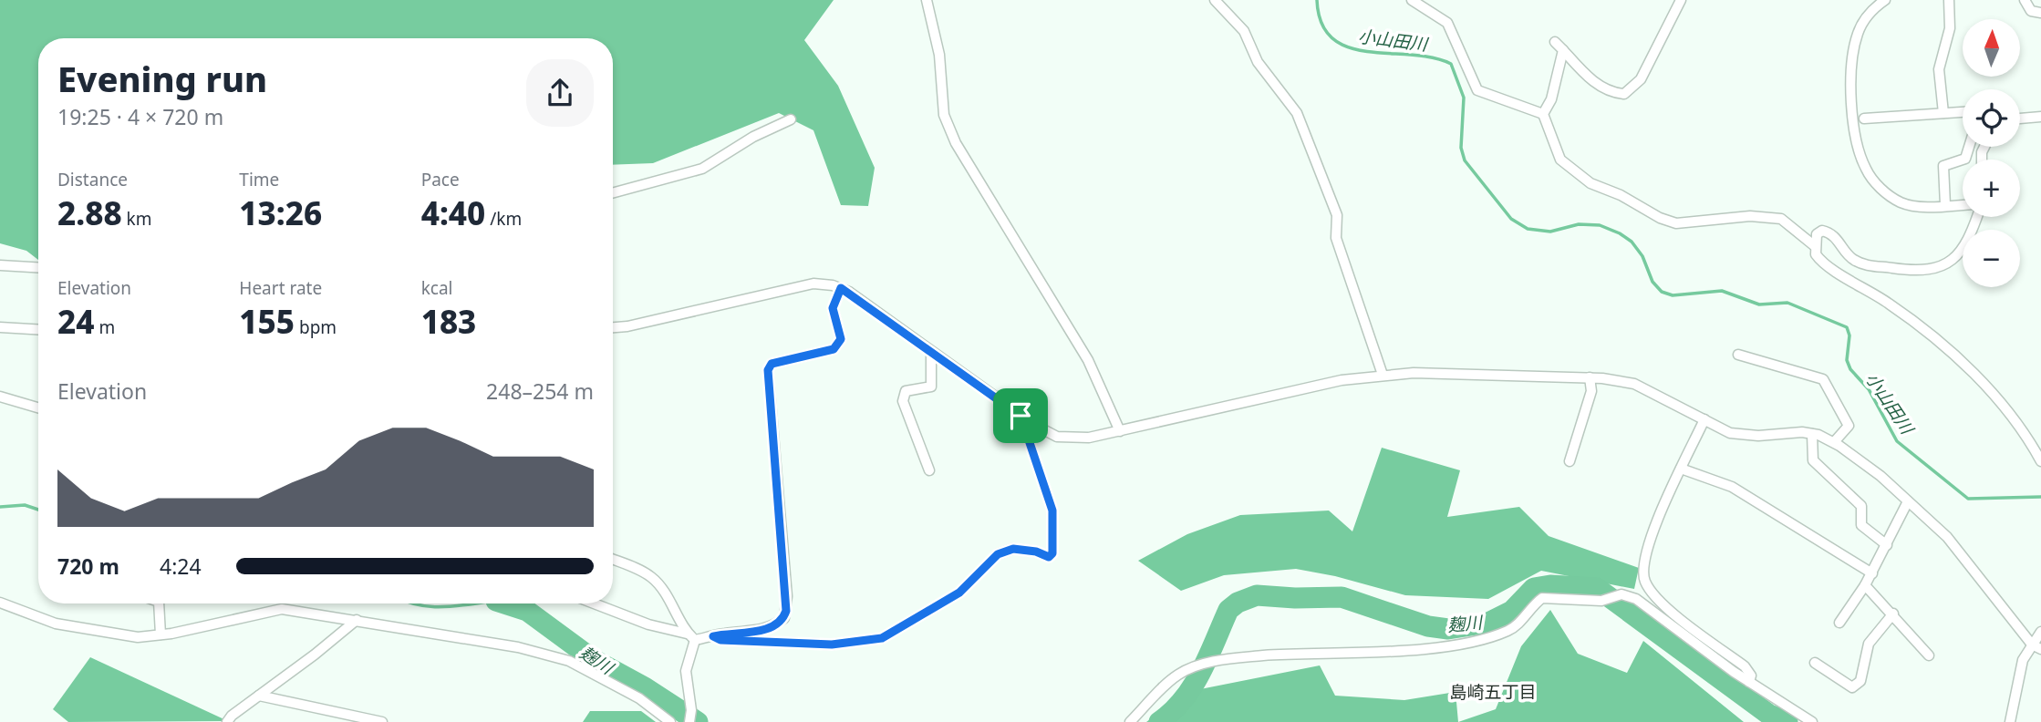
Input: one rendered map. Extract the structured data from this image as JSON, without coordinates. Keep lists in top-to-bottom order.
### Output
{
  "districts": ["島崎五丁目"],
  "water": ["小山田川", "麹川"],
  "north": "top",
  "page": {
    "map_buttons": ["+", "−"],
    "heading": ["Evening run", "19:25 · 4 × 720 m"],
    "stats": [
      ["Distance", "2.88 km"],
      ["Time", "13:26"],
      ["Pace", "4:40 /km"],
      ["Elevation", "24 m"],
      ["Heart rate", "155 bpm"],
      ["kcal", "183"]
    ],
    "chart": ["Elevation", "248–254 m"],
    "list": [
      {
        "name": "720 m",
        "note": "4:24"
      }
    ]
  }
}
